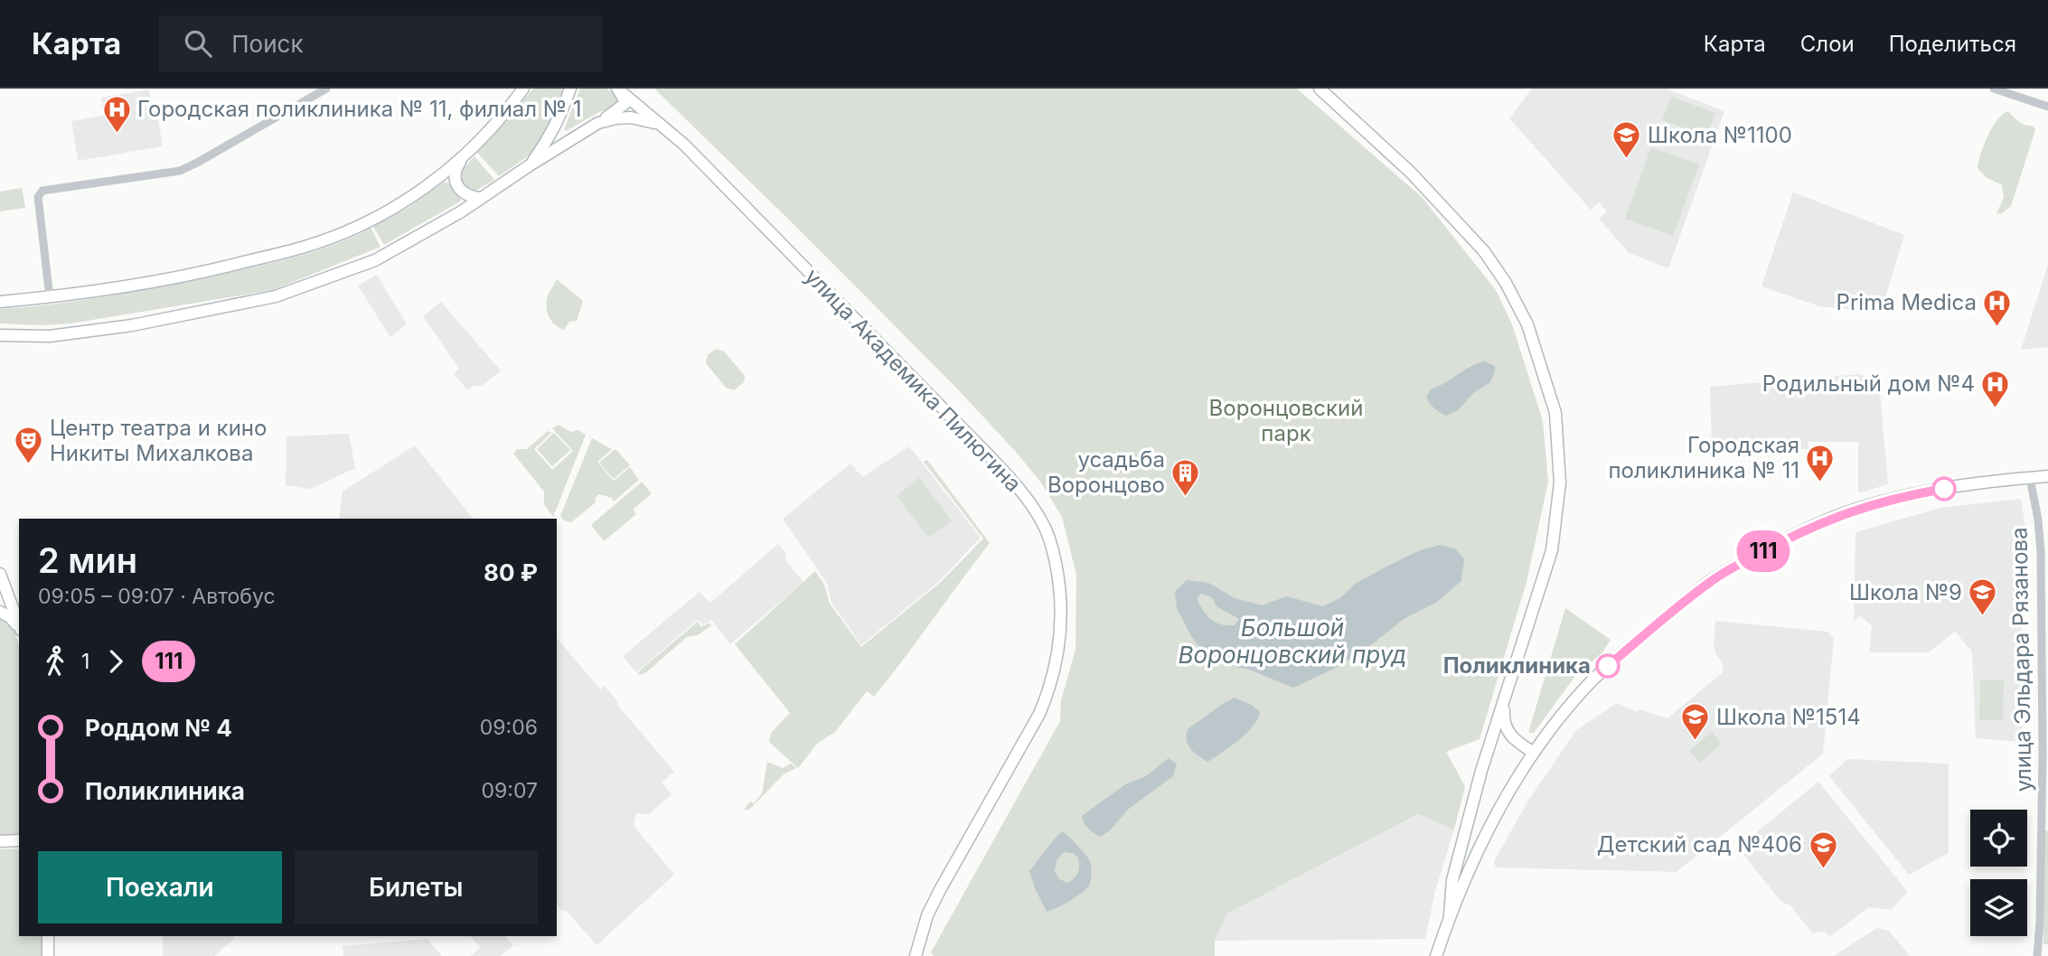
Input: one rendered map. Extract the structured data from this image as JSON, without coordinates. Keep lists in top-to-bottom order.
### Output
{
  "streets": {
    "street": ["улица Академика Пилюгина", "улица Эльдара Рязанова"]
  },
  "water": ["Большой Воронцовский пруд"],
  "parks": ["Воронцовский парк"],
  "places": {
    "hospital": [
      "Городская поликлиника № 11, филиал № 1",
      "Prima Medica",
      "Родильный дом №4",
      "Городская поликлиника № 11"
    ],
    "school or university": [
      "Школа №1100",
      "Школа №9",
      "Школа №1514",
      "Детский сад №406"
    ],
    "theatre": ["Центр театра и кино Никиты Михалкова"],
    "building": ["усадьба Воронцово"],
    "other": ["Поликлиника"]
  },
  "lines": ["bus line 111"],
  "page": {
    "header": "Карта",
    "search": "Поиск",
    "nav": ["Карта", "Слои", "Поделиться"],
    "on_map": "111",
    "heading": ["2 мин", "09:05 – 09:07 · Автобус", "80 ₽"],
    "legs": ["1", "111"],
    "list": [
      {
        "name": "Роддом № 4",
        "value": "09:06"
      },
      {
        "name": "Поликлиника",
        "value": "09:07"
      }
    ],
    "buttons": ["Поехали", "Билеты"]
  }
}
